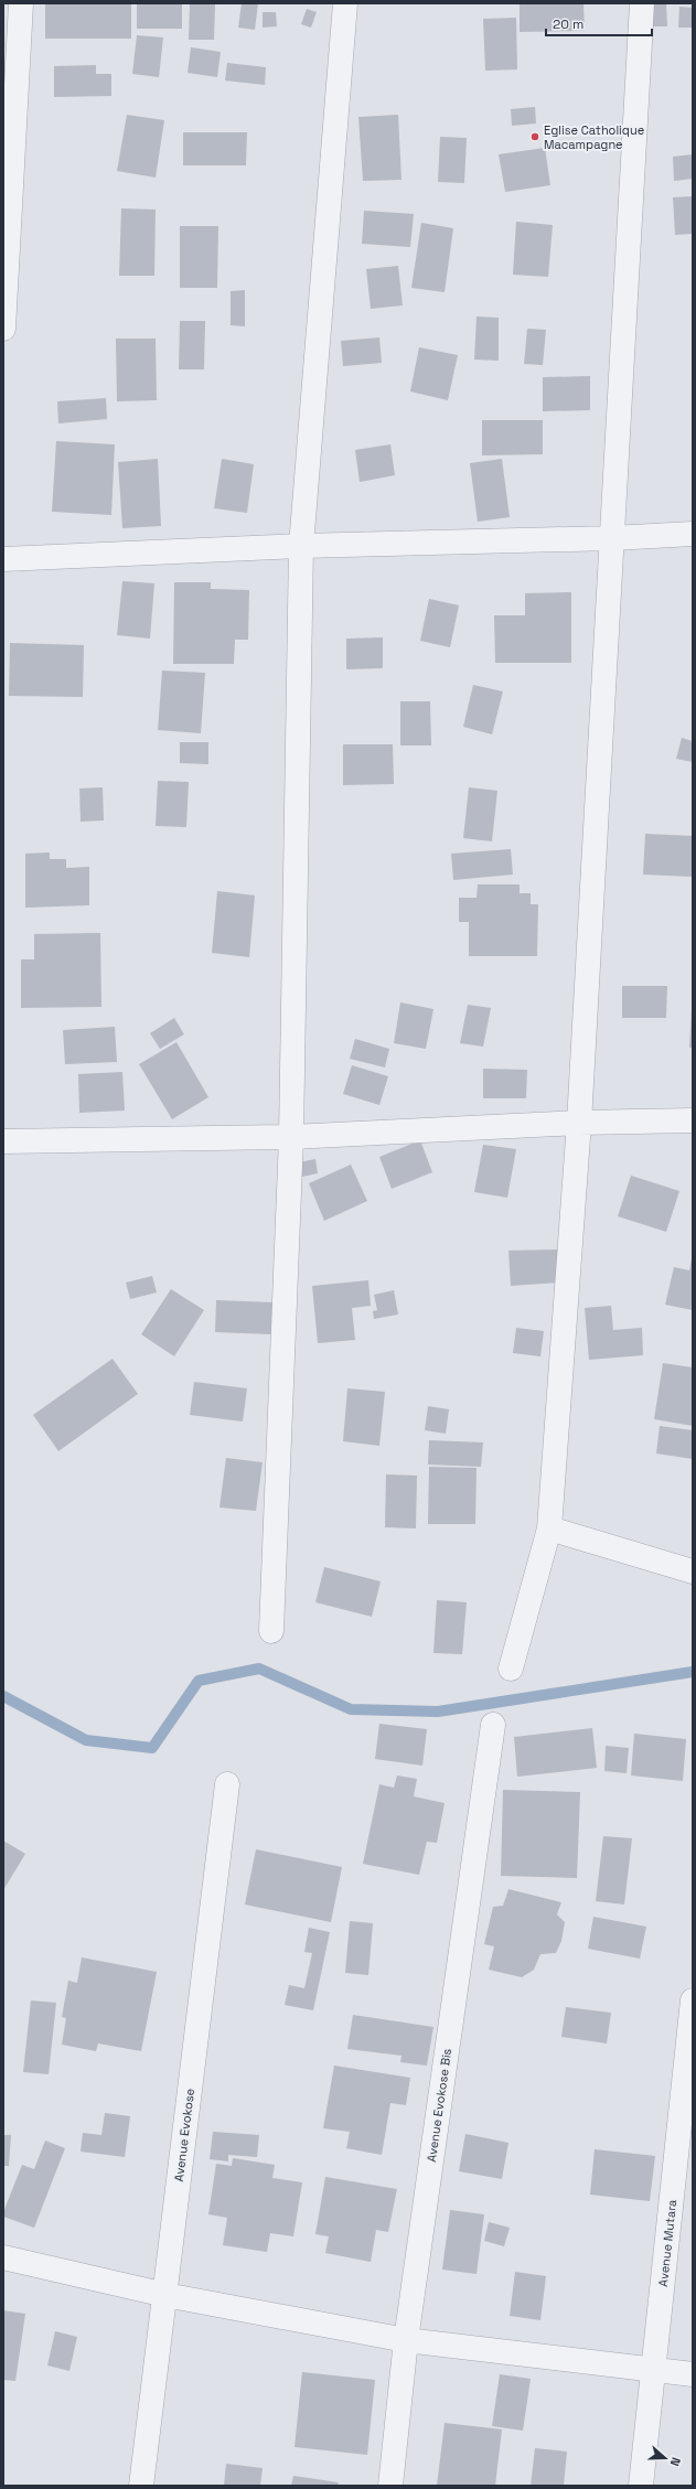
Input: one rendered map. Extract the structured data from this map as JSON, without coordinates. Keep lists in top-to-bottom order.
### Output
{
  "streets": {
    "street": ["Avenue Evokose Bis", "Avenue Evokose", "Avenue Mutara"]
  },
  "places": ["Eglise Catholique Macampagne"],
  "scale_bar": "20 m",
  "north": "right"
}
